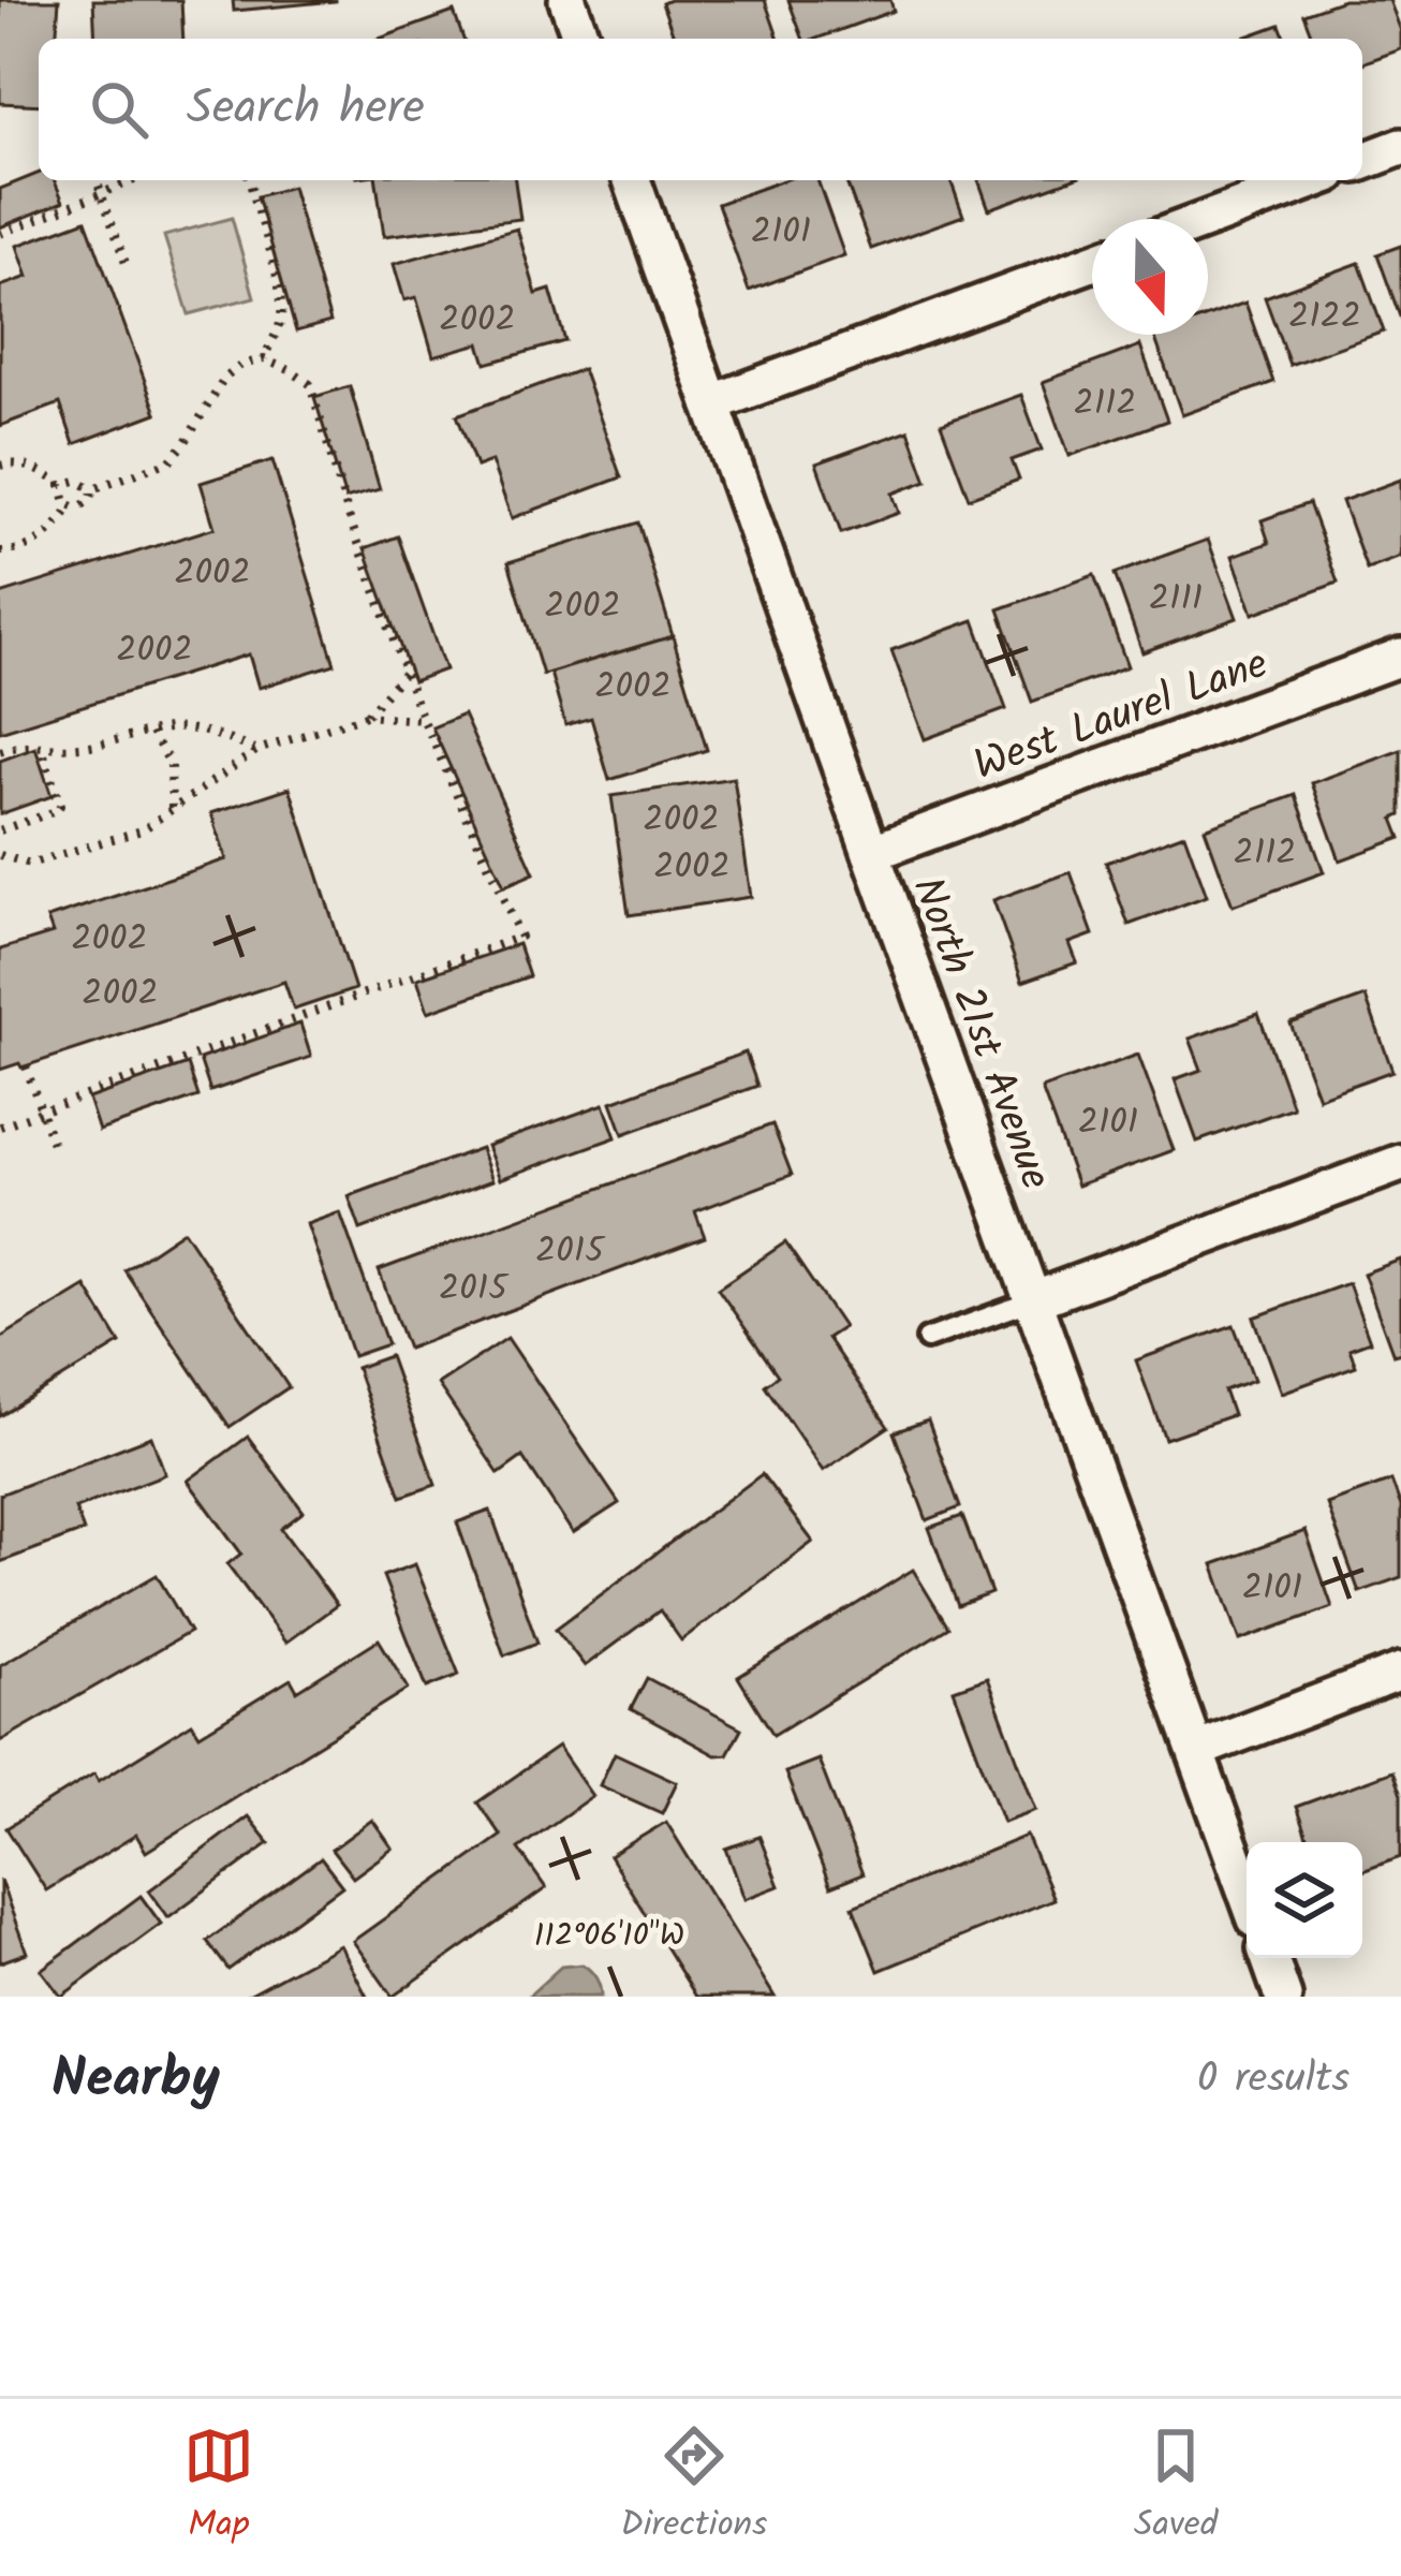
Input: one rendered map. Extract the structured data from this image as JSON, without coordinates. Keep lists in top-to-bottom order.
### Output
{
  "streets": {
    "street": ["West Laurel Lane", "North 21st Avenue"]
  },
  "crossings": [
    ["West Laurel Lane", "North 21st Avenue"]
  ],
  "house_numbers": [
    "2101",
    "2122",
    "2002",
    "2112",
    "2002",
    "2111",
    "2002",
    "2002",
    "2002",
    "2002",
    "2112",
    "2002",
    "2002",
    "2002",
    "2101",
    "2015",
    "2015",
    "2101"
  ],
  "north": "bottom",
  "page": {
    "search": "Search here",
    "heading": ["Nearby", "0 results"],
    "nav": ["Map", "Directions", "Saved"]
  },
  "coordinates": ["112°06'10\"W"]
}
